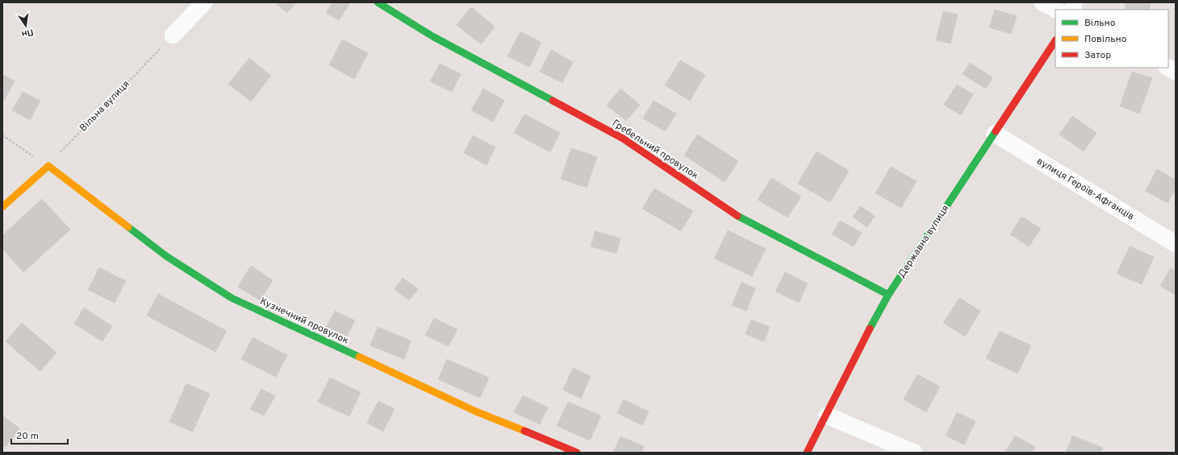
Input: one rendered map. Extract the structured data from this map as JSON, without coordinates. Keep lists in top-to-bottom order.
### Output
{
  "streets": {
    "street": [
      "Гребельний провулок",
      "вулиця Героїв-Афганців",
      "Державна вулиця",
      "Кузнечний провулок"
    ],
    "path": ["Вільна вулиця"]
  },
  "crossings": [
    ["Вільна вулиця", "Кузнечний провулок"],
    ["Гребельний провулок", "Державна вулиця"],
    ["вулиця Героїв-Афганців", "Державна вулиця"]
  ],
  "legend": ["Вільно", "Повільно", "Затор"],
  "scale_bar": "20 m",
  "north": "bottom"
}
